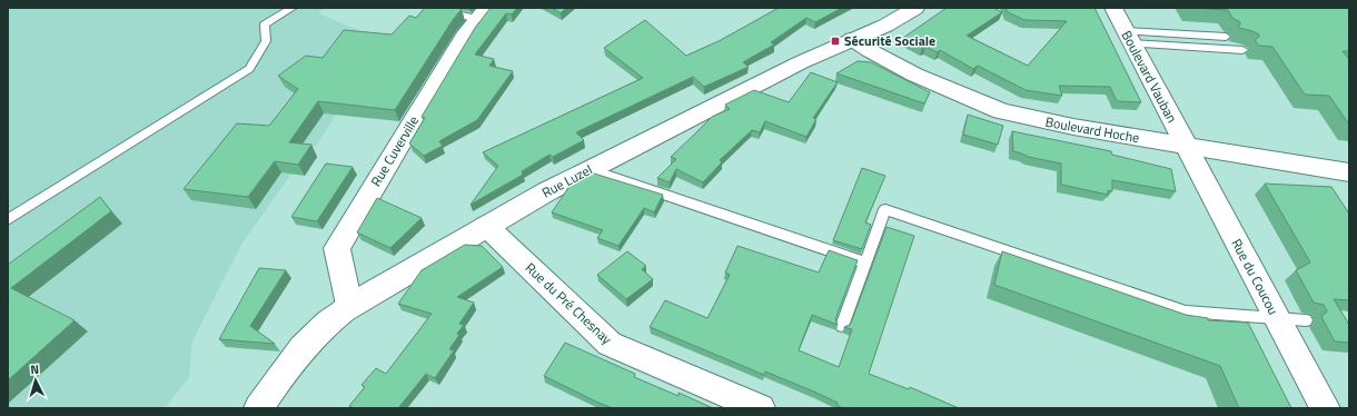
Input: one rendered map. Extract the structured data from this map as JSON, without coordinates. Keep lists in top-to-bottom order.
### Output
{
  "streets": {
    "street": [
      "Boulevard Vauban",
      "Boulevard Hoche",
      "Rue Cuverville",
      "Rue Luzel",
      "Rue du Coucou",
      "Rue du Pré Chesnay"
    ]
  },
  "crossings": [
    ["Boulevard Vauban", "Boulevard Hoche"],
    ["Boulevard Vauban", "Rue du Coucou"],
    ["Boulevard Hoche", "Rue Luzel"],
    ["Boulevard Hoche", "Rue du Coucou"],
    ["Rue Cuverville", "Rue Luzel"],
    ["Rue Luzel", "Rue du Pré Chesnay"]
  ],
  "places": {
    "transit": ["Sécurité Sociale"]
  },
  "north": "top"
}
